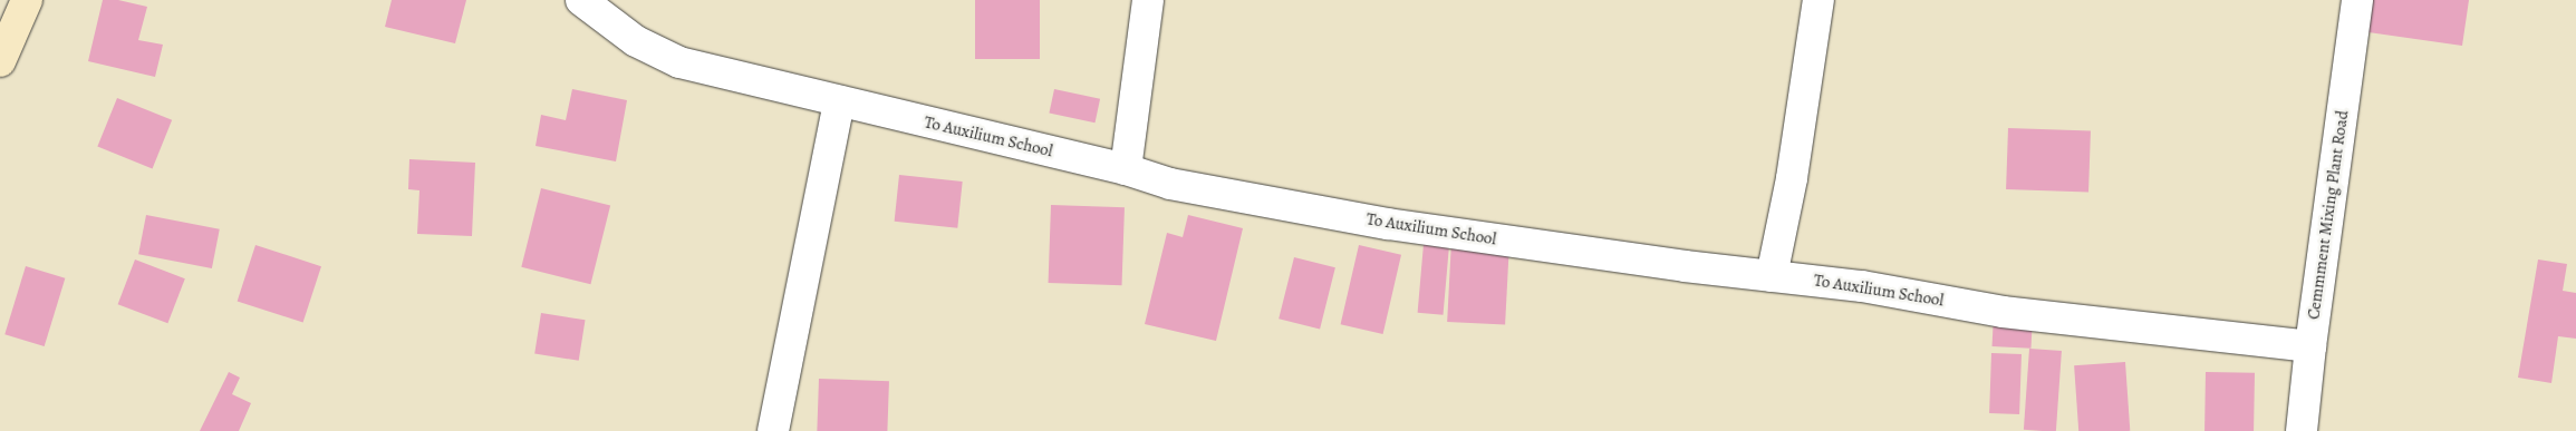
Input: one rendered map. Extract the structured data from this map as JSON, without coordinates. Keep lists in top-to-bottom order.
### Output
{
  "streets": {
    "street": ["To Auxilium School", "Cemmment Mixing Plant Road"]
  },
  "crossings": [
    ["To Auxilium School", "Cemmment Mixing Plant Road"]
  ]
}
